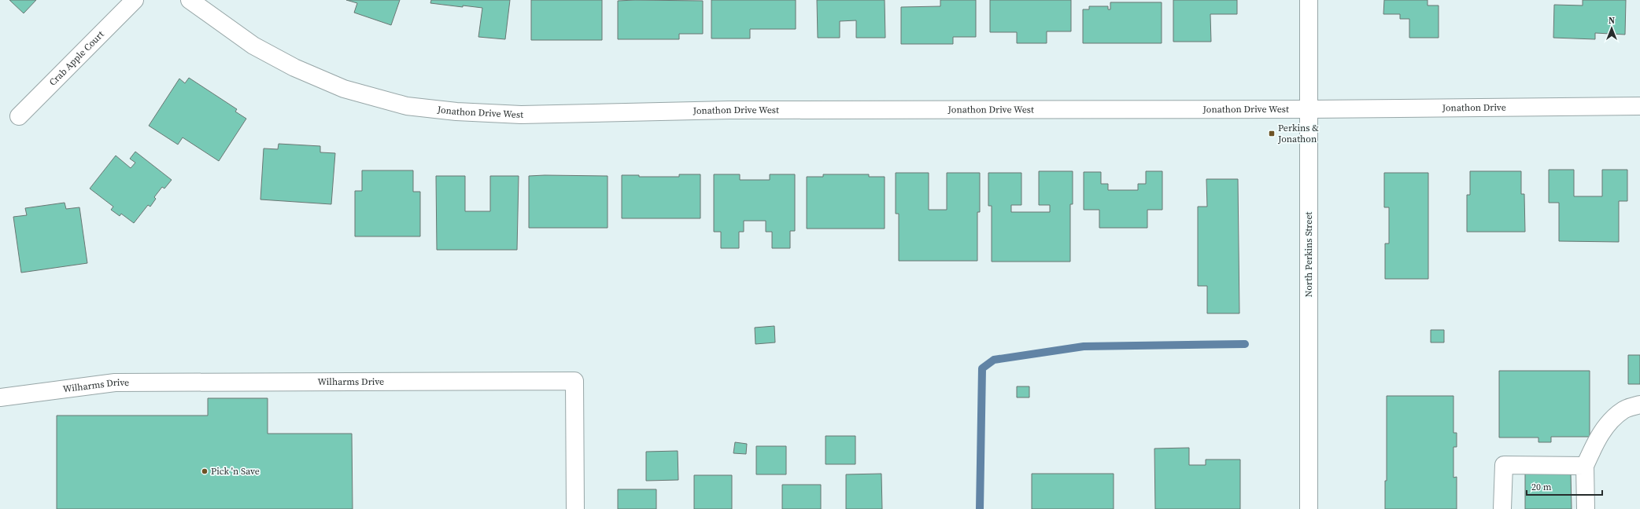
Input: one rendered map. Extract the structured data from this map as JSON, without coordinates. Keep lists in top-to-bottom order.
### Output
{
  "streets": {
    "street": [
      "Crab Apple Court",
      "Jonathon Drive",
      "Jonathon Drive West",
      "North Perkins Street",
      "Wilharms Drive"
    ]
  },
  "crossings": [
    ["Jonathon Drive", "Jonathon Drive West"],
    ["Jonathon Drive", "North Perkins Street"],
    ["Jonathon Drive West", "North Perkins Street"]
  ],
  "places": {
    "transit": ["Perkins & Jonathon"],
    "other": ["Pick 'n Save"]
  },
  "scale_bar": "20 m",
  "north": "top"
}
